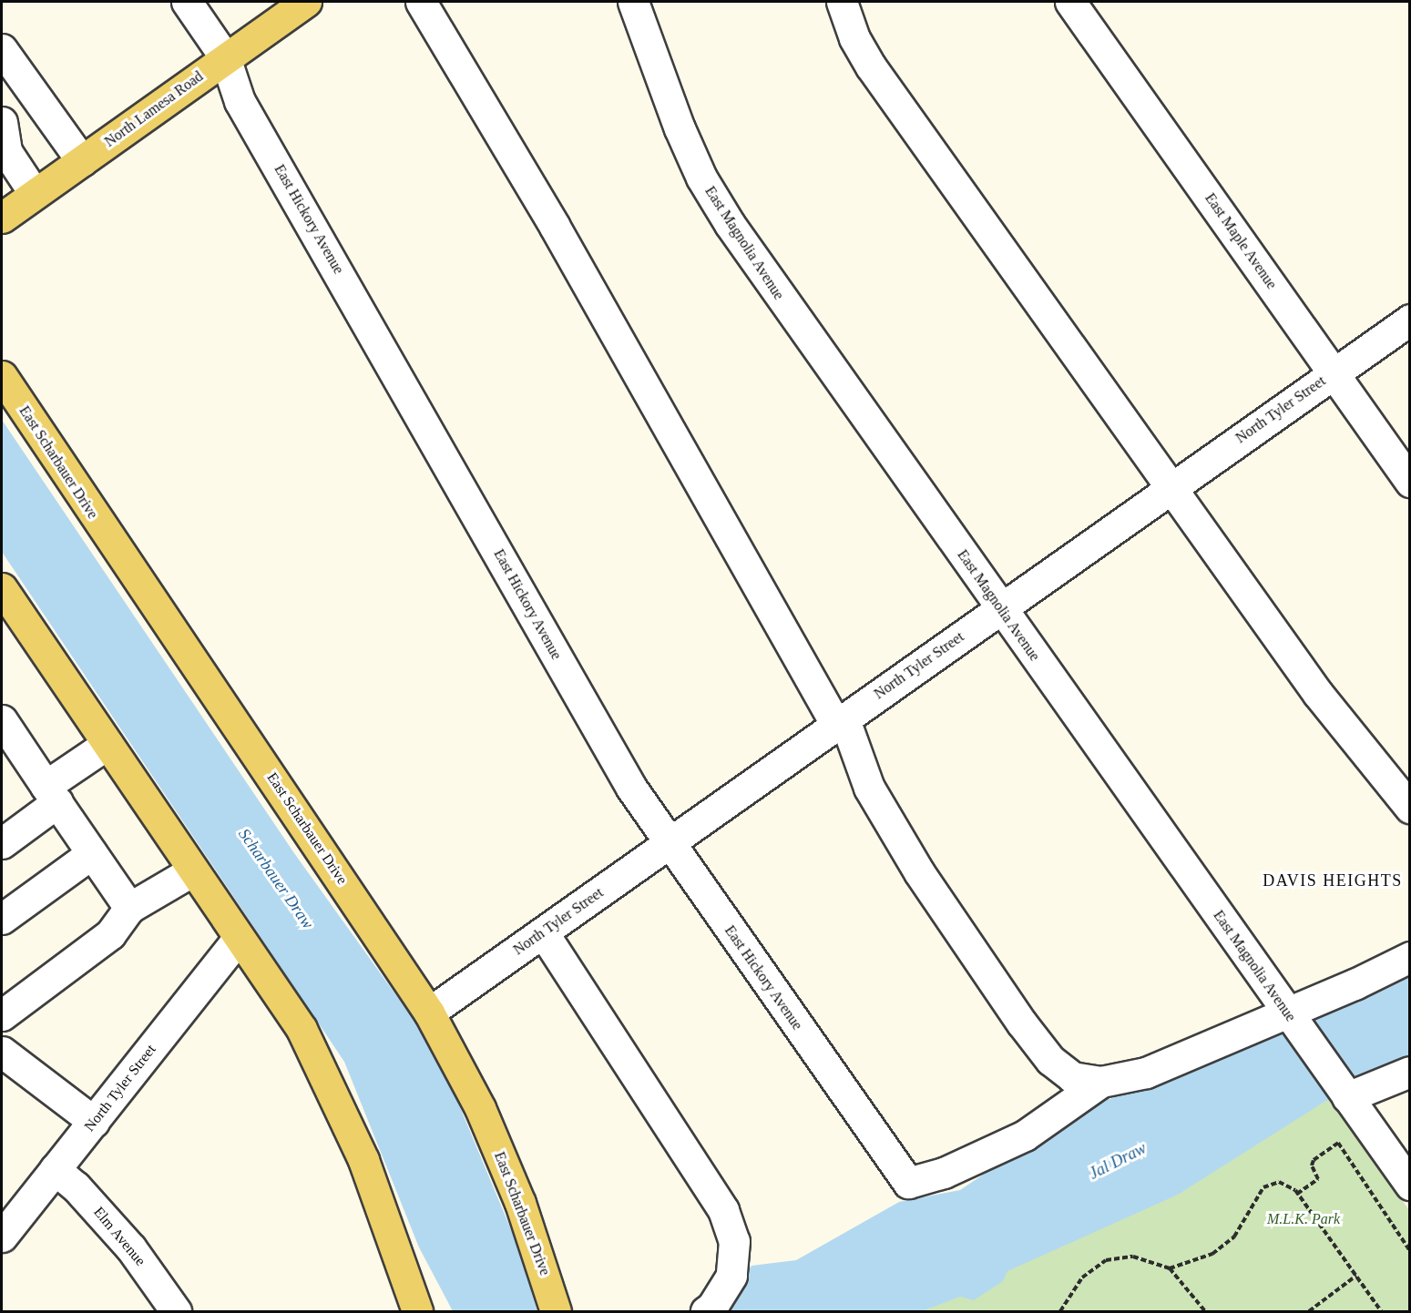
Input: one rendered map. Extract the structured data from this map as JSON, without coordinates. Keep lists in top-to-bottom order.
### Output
{
  "streets": {
    "main road": ["North Lamesa Road", "East Scharbauer Drive"],
    "street": [
      "East Hickory Avenue",
      "East Maple Avenue",
      "East Magnolia Avenue",
      "North Tyler Street",
      "Elm Avenue"
    ]
  },
  "crossings": [
    ["North Lamesa Road", "East Hickory Avenue"],
    ["East Hickory Avenue", "North Tyler Street"],
    ["East Maple Avenue", "North Tyler Street"],
    ["East Magnolia Avenue", "North Tyler Street"],
    ["North Tyler Street", "East Scharbauer Drive"],
    ["North Tyler Street", "Elm Avenue"]
  ],
  "districts": ["DAVIS HEIGHTS"],
  "water": ["Scharbauer Draw", "Jal Draw"],
  "parks": ["M.L.K. Park"]
}
